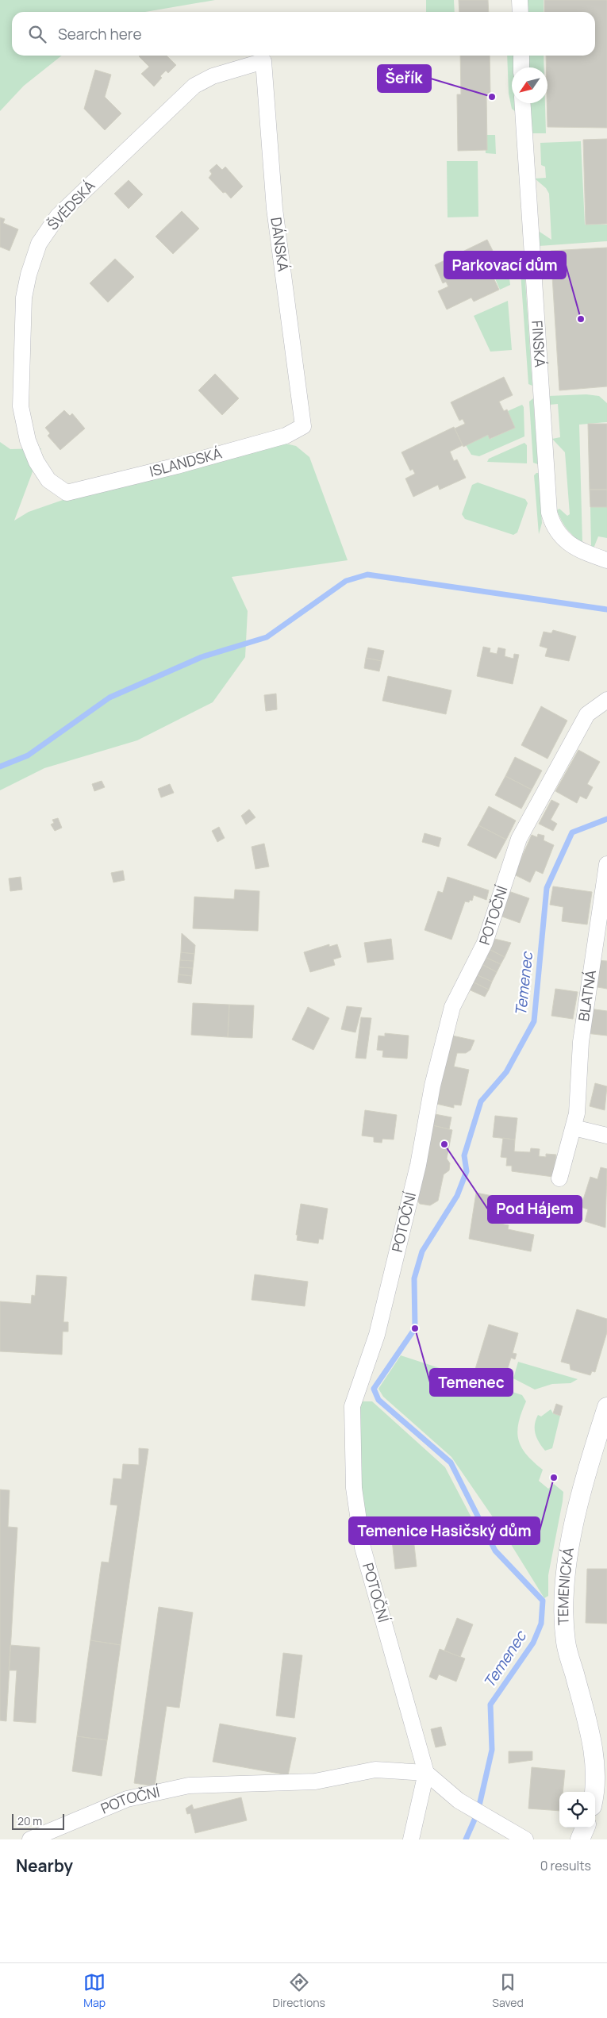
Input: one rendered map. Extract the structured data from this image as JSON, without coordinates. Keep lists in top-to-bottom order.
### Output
{
  "streets": {
    "street": [
      "ŠVÉDSKÁ",
      "DÁNSKÁ",
      "FINSKÁ",
      "ISLANDSKÁ",
      "POTOČNÍ",
      "BLATNÁ",
      "TEMENICKÁ"
    ]
  },
  "crossings": [
    ["ŠVÉDSKÁ", "DÁNSKÁ"],
    ["ŠVÉDSKÁ", "ISLANDSKÁ"],
    ["DÁNSKÁ", "ISLANDSKÁ"]
  ],
  "water": ["Temenec"],
  "places": [
    "Šeřík",
    "Parkovací dům",
    "Pod Hájem",
    "Temenec",
    "Temenice Hasičský dům"
  ],
  "scale_bar": "20 m",
  "north": "bottom left",
  "page": {
    "search": "Search here",
    "scale": "20 m",
    "heading": ["Nearby", "0 results"],
    "nav": ["Map", "Directions", "Saved"]
  }
}
